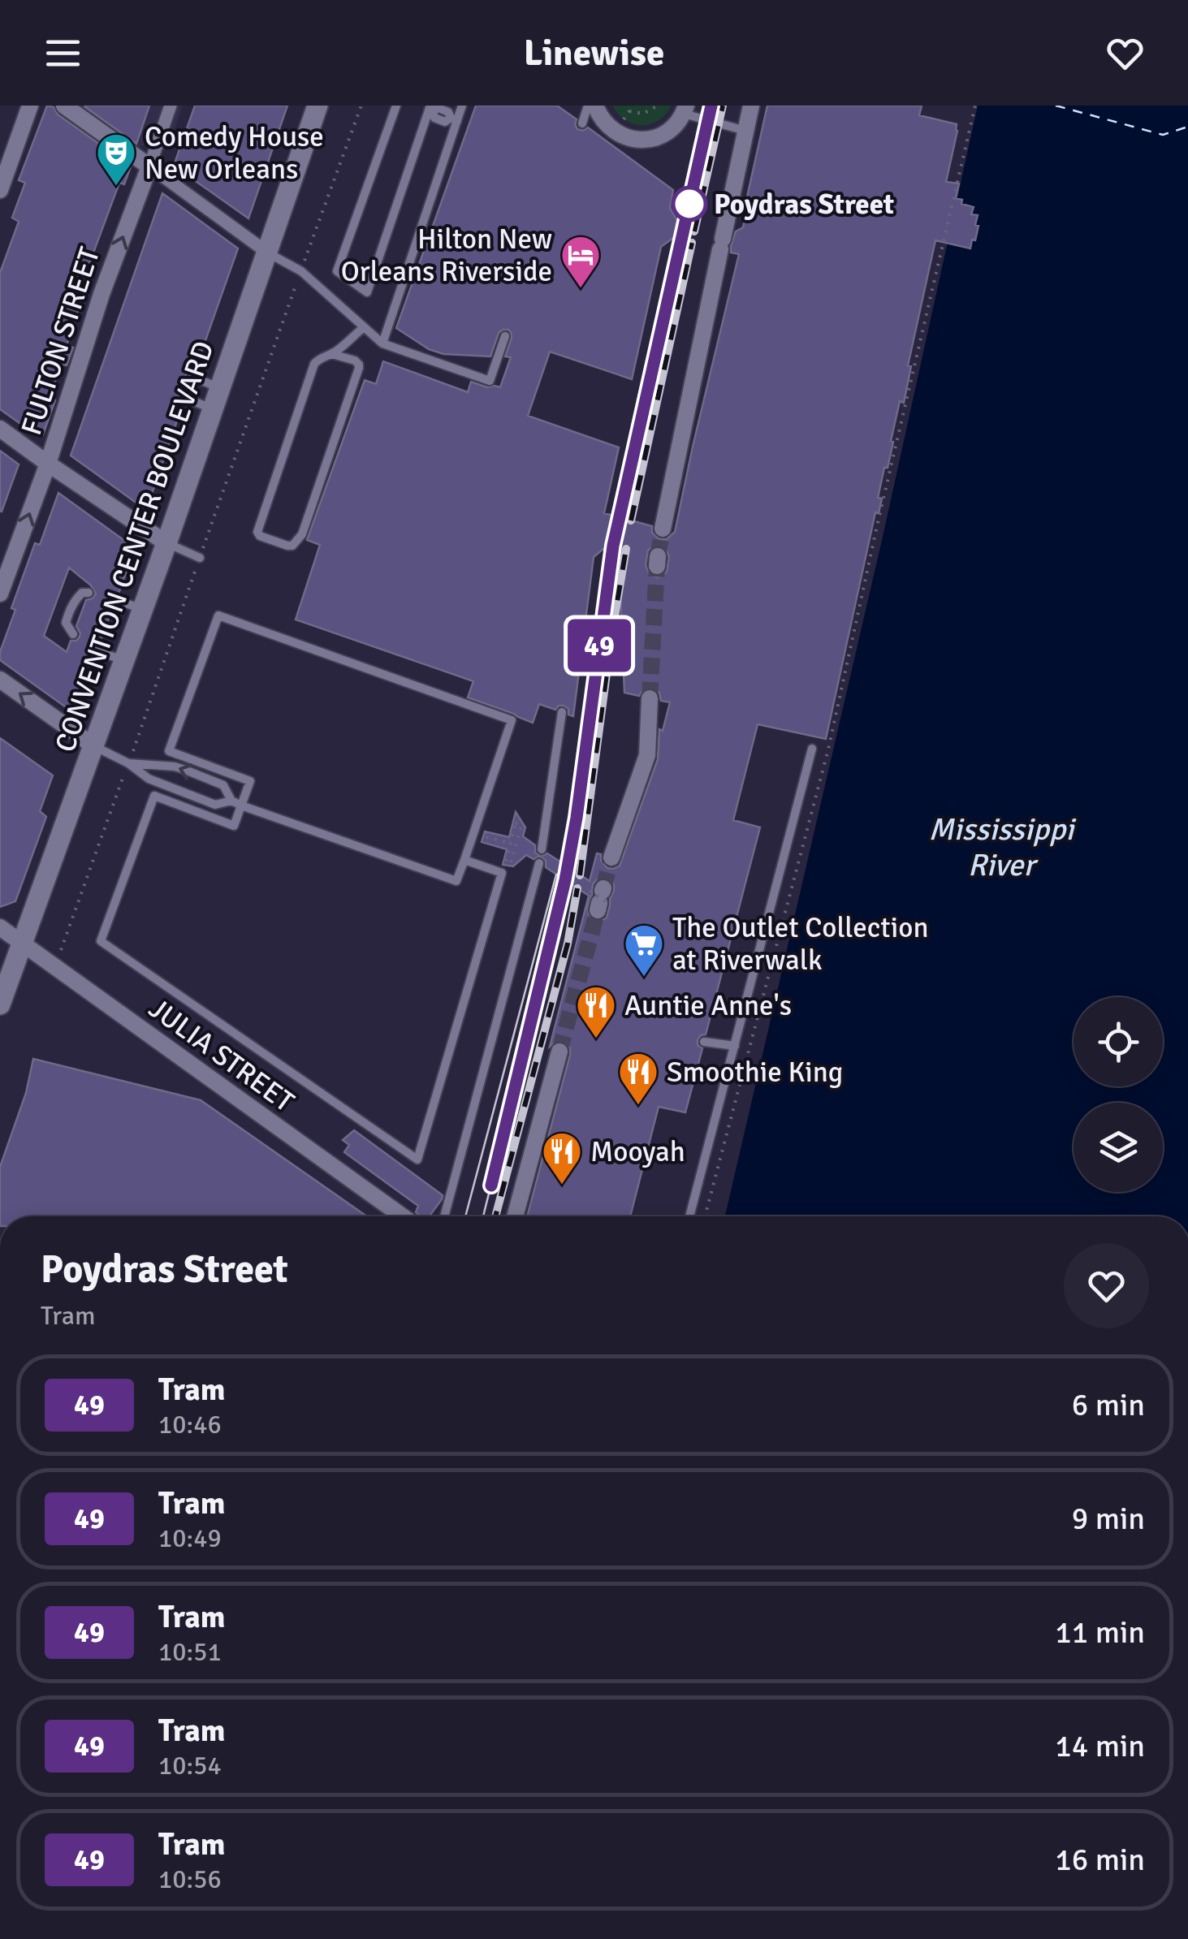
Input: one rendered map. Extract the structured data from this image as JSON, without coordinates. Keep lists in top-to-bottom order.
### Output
{
  "streets": {
    "street": ["FULTON STREET", "CONVENTION CENTER BOULEVARD", "JULIA STREET"]
  },
  "crossings": [
    ["CONVENTION CENTER BOULEVARD", "JULIA STREET"]
  ],
  "one_way": ["FULTON STREET"],
  "water": ["Mississippi River"],
  "places": {
    "theatre": ["Comedy House New Orleans"],
    "other": ["Poydras Street"],
    "hotel": ["Hilton New Orleans Riverside"],
    "supermarket": ["The Outlet Collection at Riverwalk"],
    "restaurant": ["Auntie Anne's", "Smoothie King", "Mooyah"]
  },
  "lines": ["tram line 49"],
  "page": {
    "header": "Linewise",
    "on_map": "49",
    "heading": ["Poydras Street", "Tram"],
    "list": [
      {
        "mark": "49",
        "name": "Tram",
        "note": "10:46",
        "value": "6 min"
      },
      {
        "mark": "49",
        "name": "Tram",
        "note": "10:49",
        "value": "9 min"
      },
      {
        "mark": "49",
        "name": "Tram",
        "note": "10:51",
        "value": "11 min"
      },
      {
        "mark": "49",
        "name": "Tram",
        "note": "10:54",
        "value": "14 min"
      },
      {
        "mark": "49",
        "name": "Tram",
        "note": "10:56",
        "value": "16 min"
      }
    ]
  }
}
